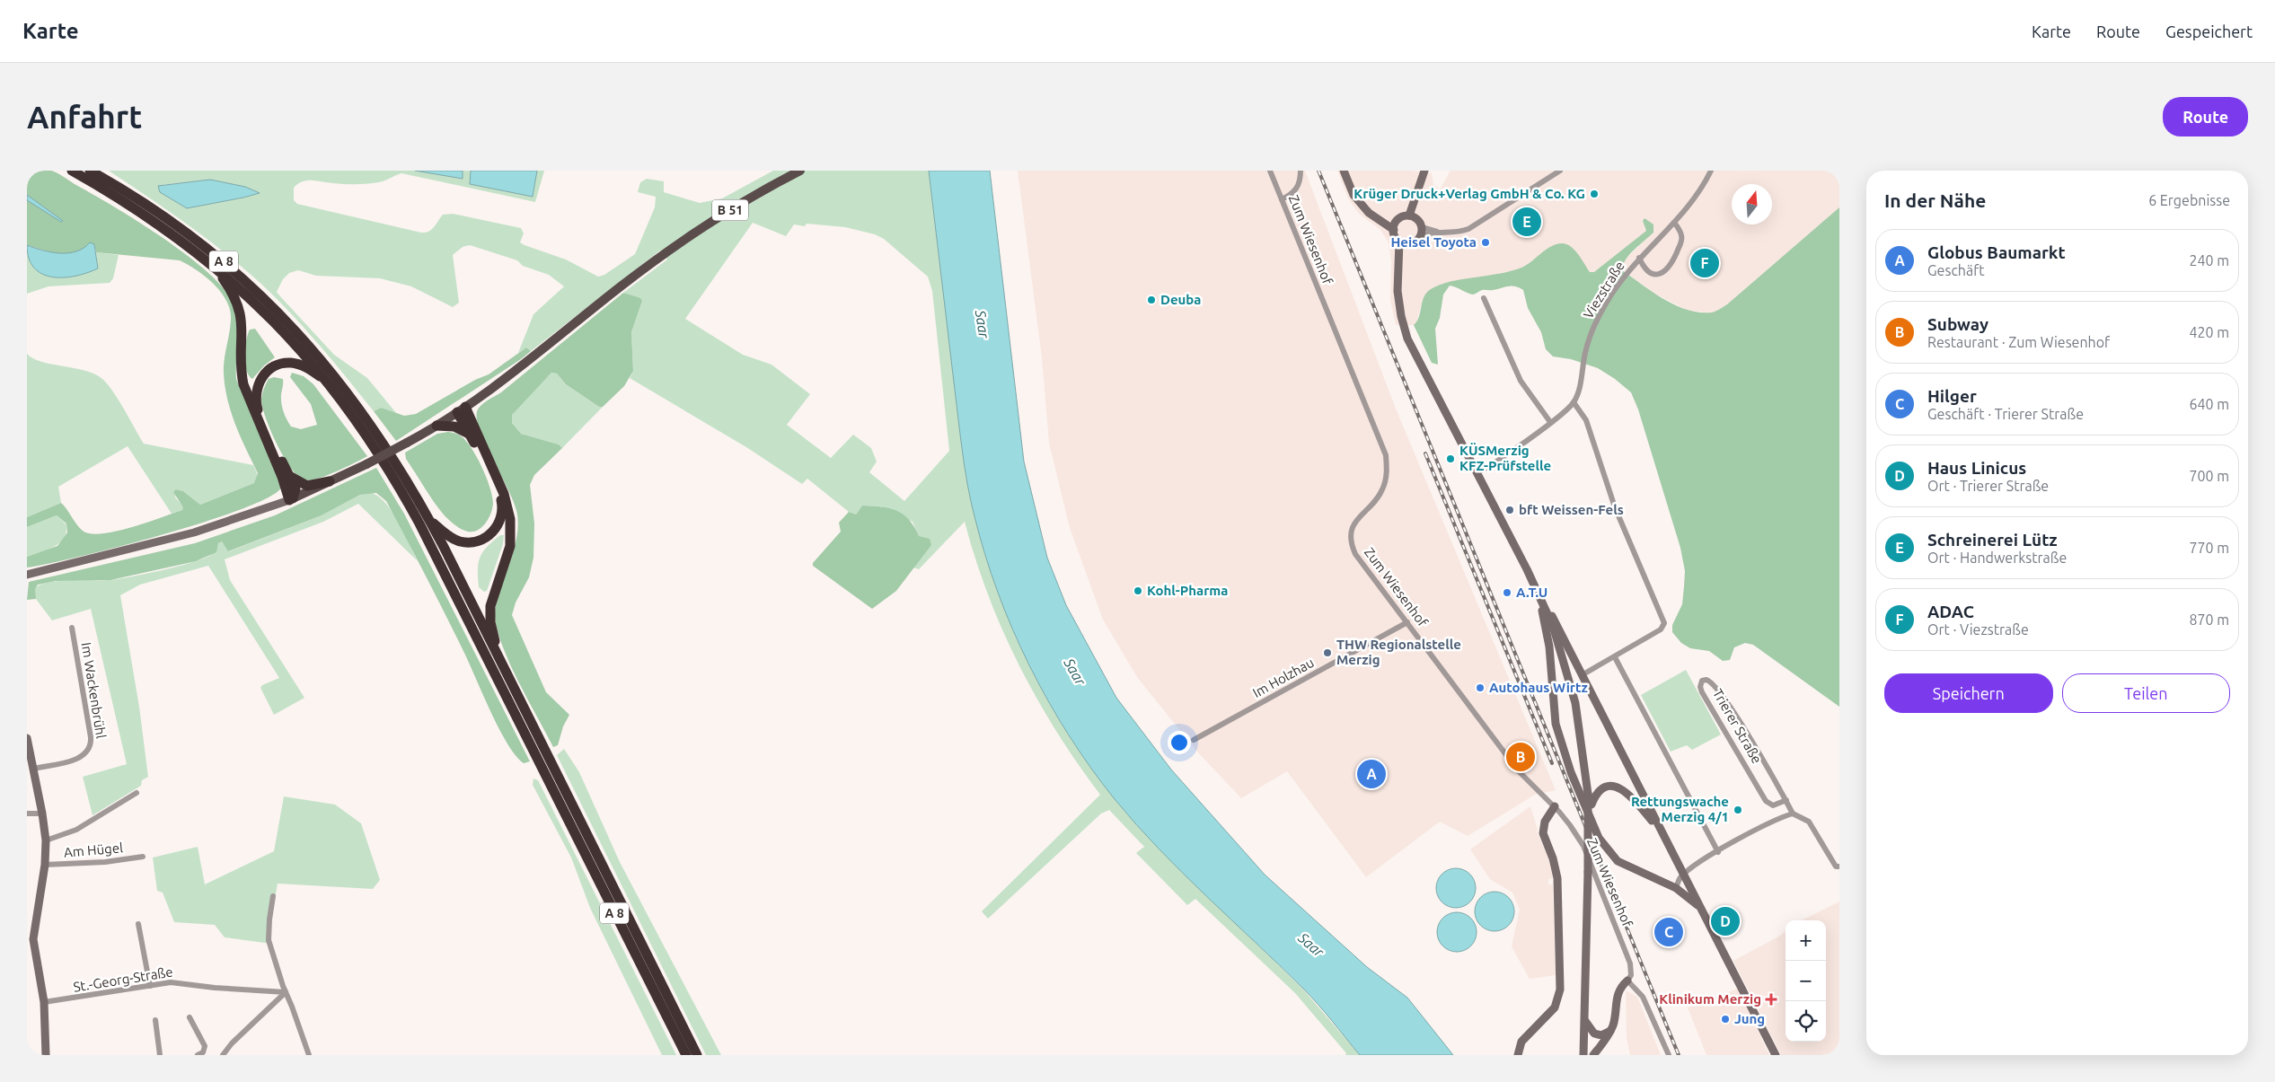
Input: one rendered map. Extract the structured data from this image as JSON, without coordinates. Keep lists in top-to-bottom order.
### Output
{
  "streets": {
    "highway": ["A 8"],
    "main road": ["B 51"],
    "street": [
      "Zum Wiesenhof",
      "Viezstraße",
      "Im Holzhau",
      "Im Wackenbrühl",
      "Trierer Straße",
      "Am Hügel",
      "St.-Georg-Straße"
    ]
  },
  "crossings": [
    ["Zum Wiesenhof", "Im Holzhau"]
  ],
  "water": ["Saar"],
  "places": {
    "other": [
      "Krüger Druck+Verlag GmbH & Co. KG",
      "Heisel Toyota",
      "Deuba",
      "KÜSMerzig KFZ-Prüfstelle",
      "bft Weissen-Fels",
      "Kohl-Pharma",
      "A.T.U",
      "THW Regionalstelle Merzig",
      "Autohaus Wirtz",
      "Rettungswache Merzig 4/1",
      "Jung"
    ],
    "health": ["Klinikum Merzig"]
  },
  "north": "top",
  "page": {
    "header": "Karte",
    "nav": ["Karte", "Route", "Gespeichert"],
    "buttons": [
      "Route",
      ["Speichern", "Teilen"]
    ],
    "title": "Anfahrt",
    "heading": ["In der Nähe", "6 Ergebnisse"],
    "pins": [
      "E",
      "F",
      "B",
      "A",
      "D",
      "C"
    ],
    "list": [
      {
        "mark": "A",
        "name": "Globus Baumarkt",
        "note": "Geschäft",
        "value": "240 m"
      },
      {
        "mark": "B",
        "name": "Subway",
        "note": "Restaurant · Zum Wiesenhof",
        "value": "420 m"
      },
      {
        "mark": "C",
        "name": "Hilger",
        "note": "Geschäft · Trierer Straße",
        "value": "640 m"
      },
      {
        "mark": "D",
        "name": "Haus Linicus",
        "note": "Ort · Trierer Straße",
        "value": "700 m"
      },
      {
        "mark": "E",
        "name": "Schreinerei Lütz",
        "note": "Ort · Handwerkstraße",
        "value": "770 m"
      },
      {
        "mark": "F",
        "name": "ADAC",
        "note": "Ort · Viezstraße",
        "value": "870 m"
      }
    ],
    "map_buttons": ["+", "−"]
  }
}
